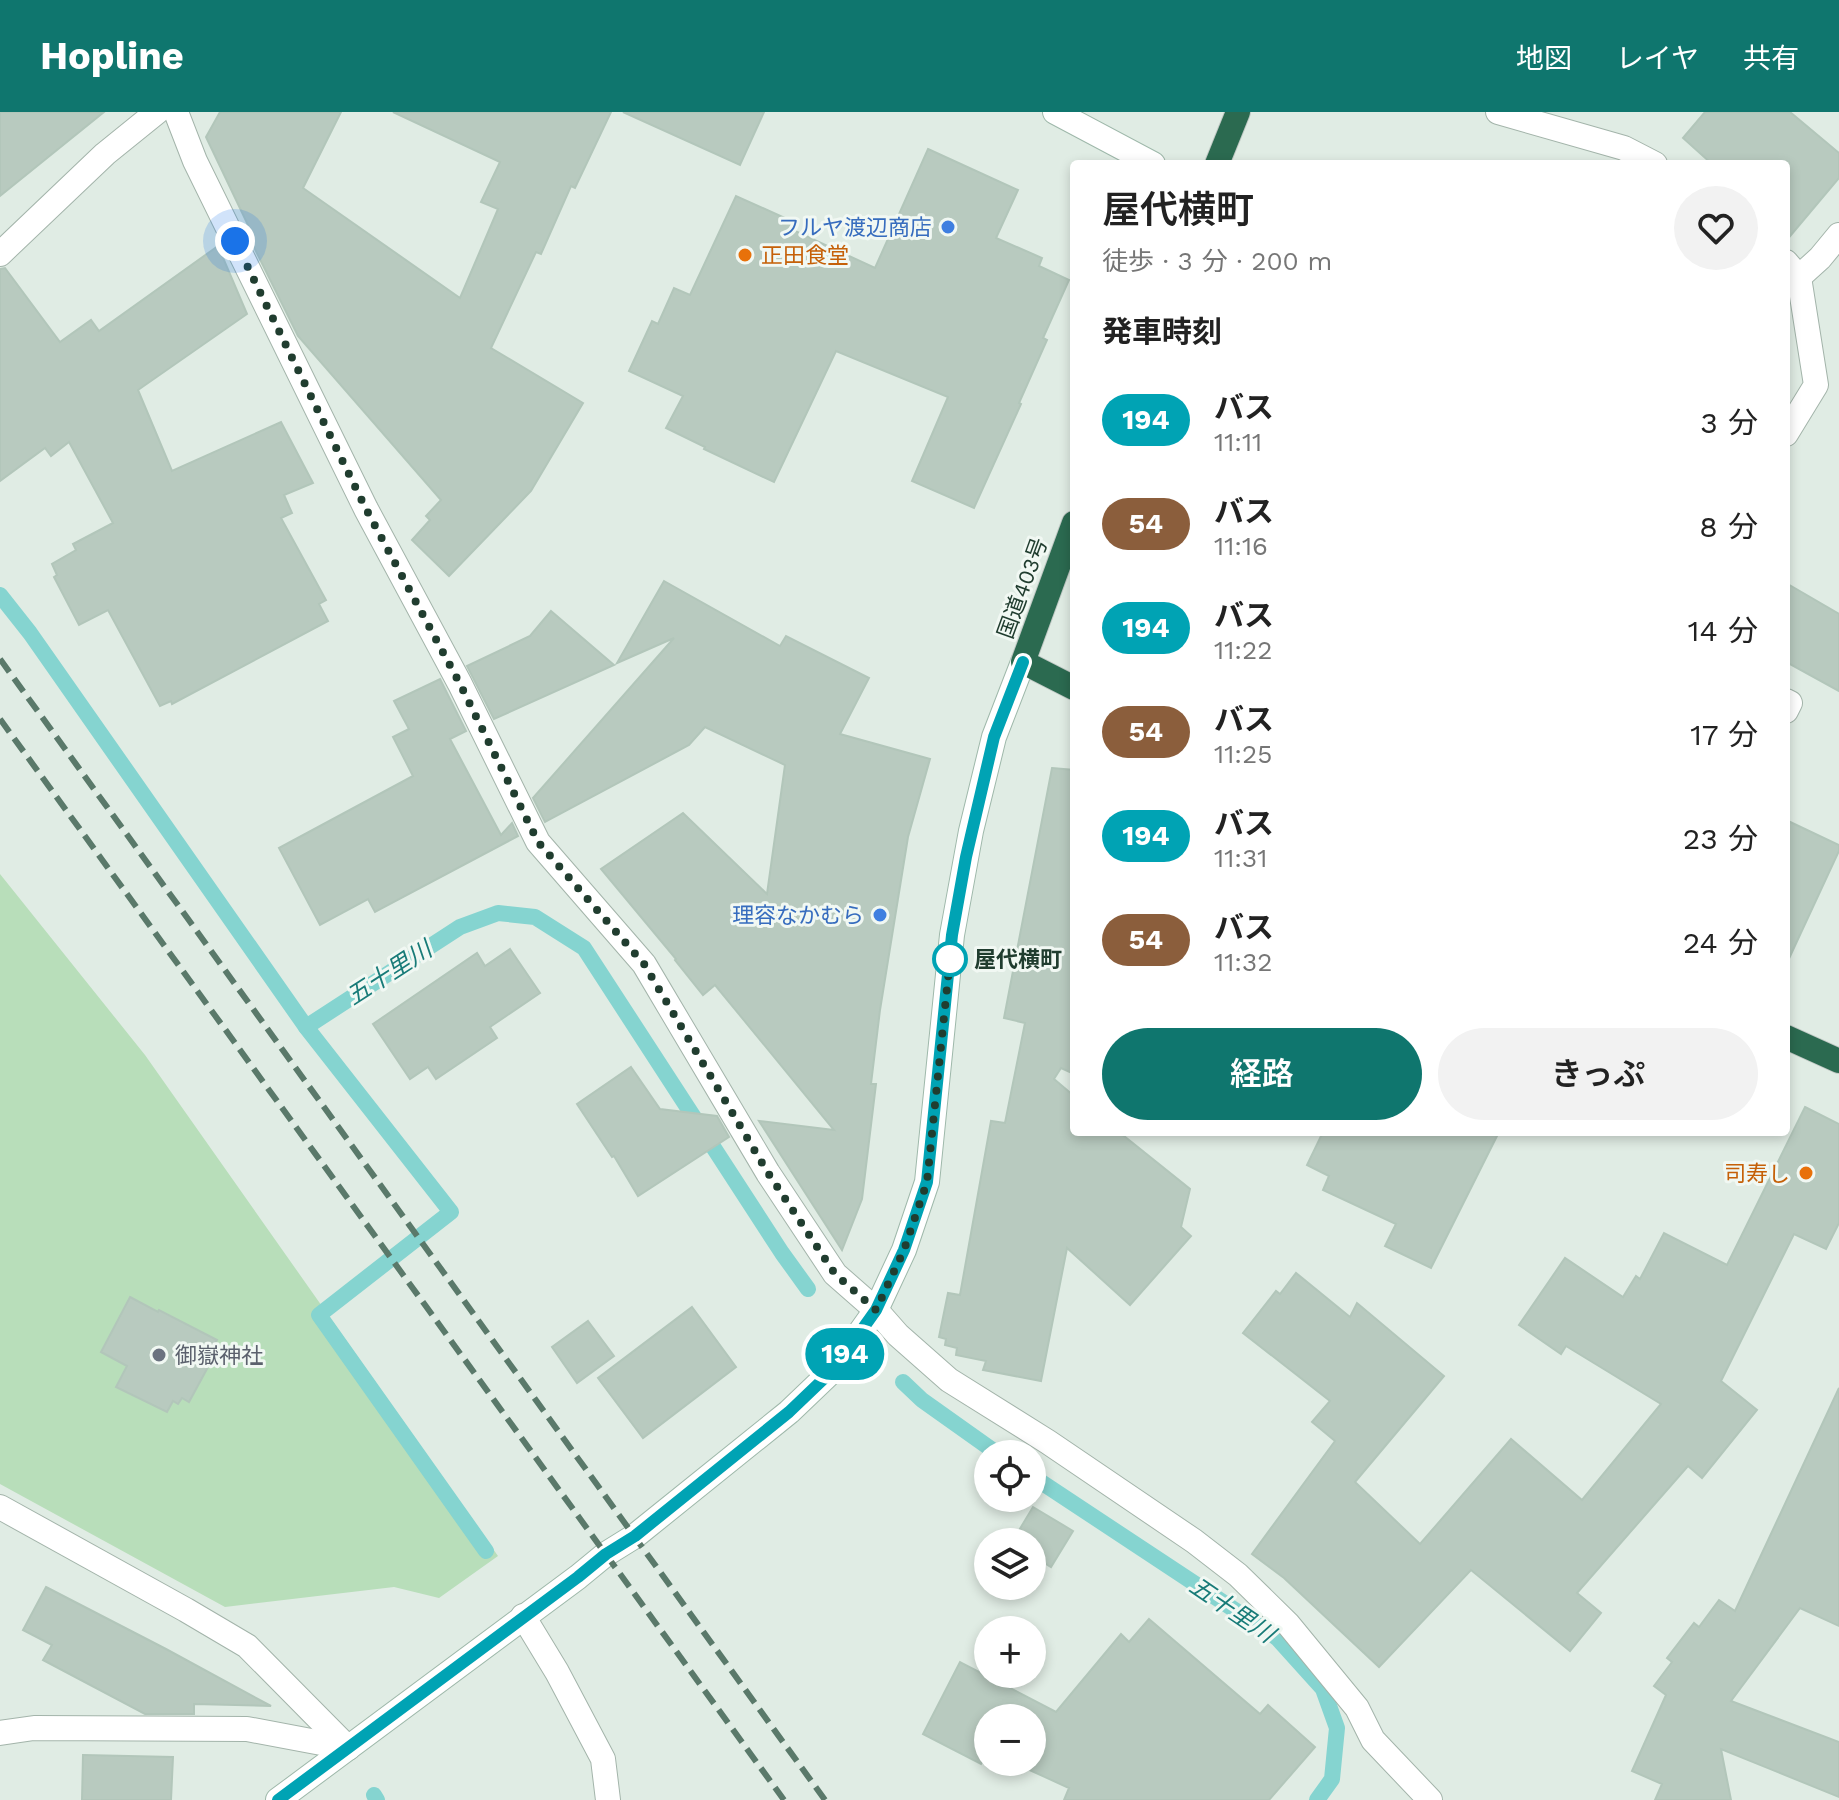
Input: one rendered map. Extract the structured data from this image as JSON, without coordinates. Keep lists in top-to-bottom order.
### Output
{
  "streets": {
    "highway": ["国道403号"]
  },
  "water": ["五十里川"],
  "places": [
    "フルヤ渡辺商店",
    "正田食堂",
    "理容なかむら",
    "屋代横町",
    "司寿し",
    "御嶽神社"
  ],
  "lines": ["bus line 194"],
  "page": {
    "header": "Hopline",
    "nav": ["地図", "レイヤ", "共有"],
    "on_map": "194",
    "heading": [
      ["屋代横町", "徒歩 · 3 分 · 200 m"],
      "発車時刻"
    ],
    "list": [
      {
        "mark": "194",
        "name": "バス",
        "note": "11:11",
        "value": "3 分"
      },
      {
        "mark": "54",
        "name": "バス",
        "note": "11:16",
        "value": "8 分"
      },
      {
        "mark": "194",
        "name": "バス",
        "note": "11:22",
        "value": "14 分"
      },
      {
        "mark": "54",
        "name": "バス",
        "note": "11:25",
        "value": "17 分"
      },
      {
        "mark": "194",
        "name": "バス",
        "note": "11:31",
        "value": "23 分"
      },
      {
        "mark": "54",
        "name": "バス",
        "note": "11:32",
        "value": "24 分"
      }
    ],
    "buttons": ["経路", "きっぷ"],
    "map_buttons": ["+", "−"]
  }
}
